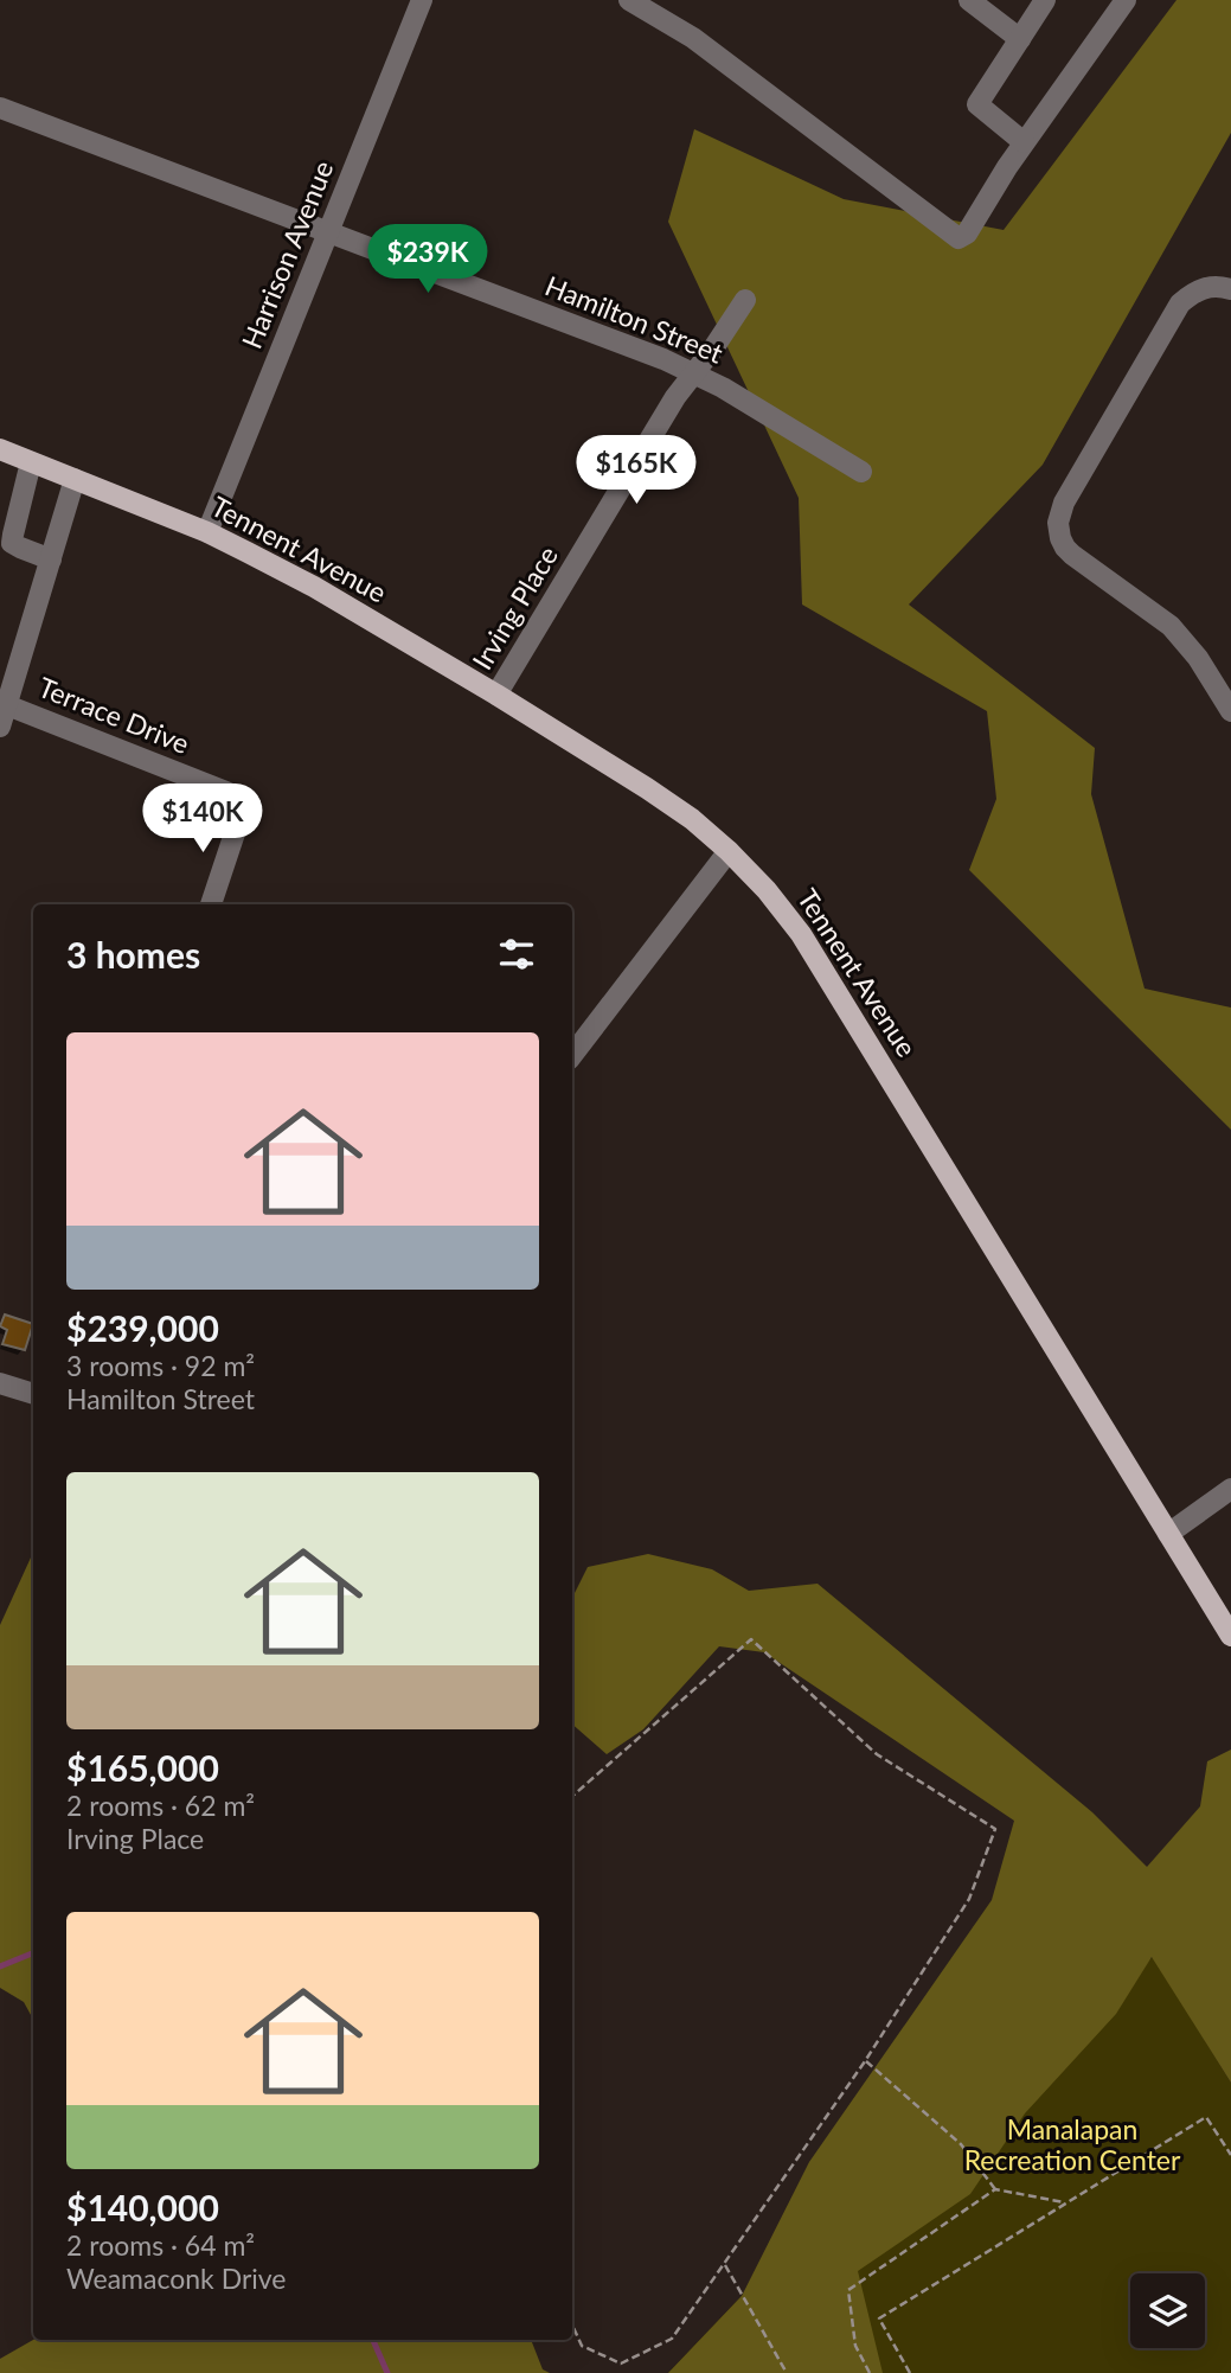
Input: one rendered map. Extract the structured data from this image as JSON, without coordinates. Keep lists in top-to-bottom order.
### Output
{
  "streets": {
    "main road": ["Tennent Avenue"],
    "street": [
      "Harrison Avenue",
      "Hamilton Street",
      "Irving Place",
      "Terrace Drive"
    ]
  },
  "crossings": [
    ["Harrison Avenue", "Hamilton Street"],
    ["Harrison Avenue", "Tennent Avenue"],
    ["Hamilton Street", "Irving Place"],
    ["Tennent Avenue", "Irving Place"]
  ],
  "parks": ["Manalapan Recreation Center"],
  "page": {
    "price": ["$239K", "$165K", "$140K"],
    "heading": "3 homes",
    "list": [
      {
        "name": "$239,000",
        "note": "3 rooms · 92 m² · Hamilton Street"
      },
      {
        "name": "$165,000",
        "note": "2 rooms · 62 m² · Irving Place"
      },
      {
        "name": "$140,000",
        "note": "2 rooms · 64 m² · Weamaconk Drive"
      }
    ]
  }
}
